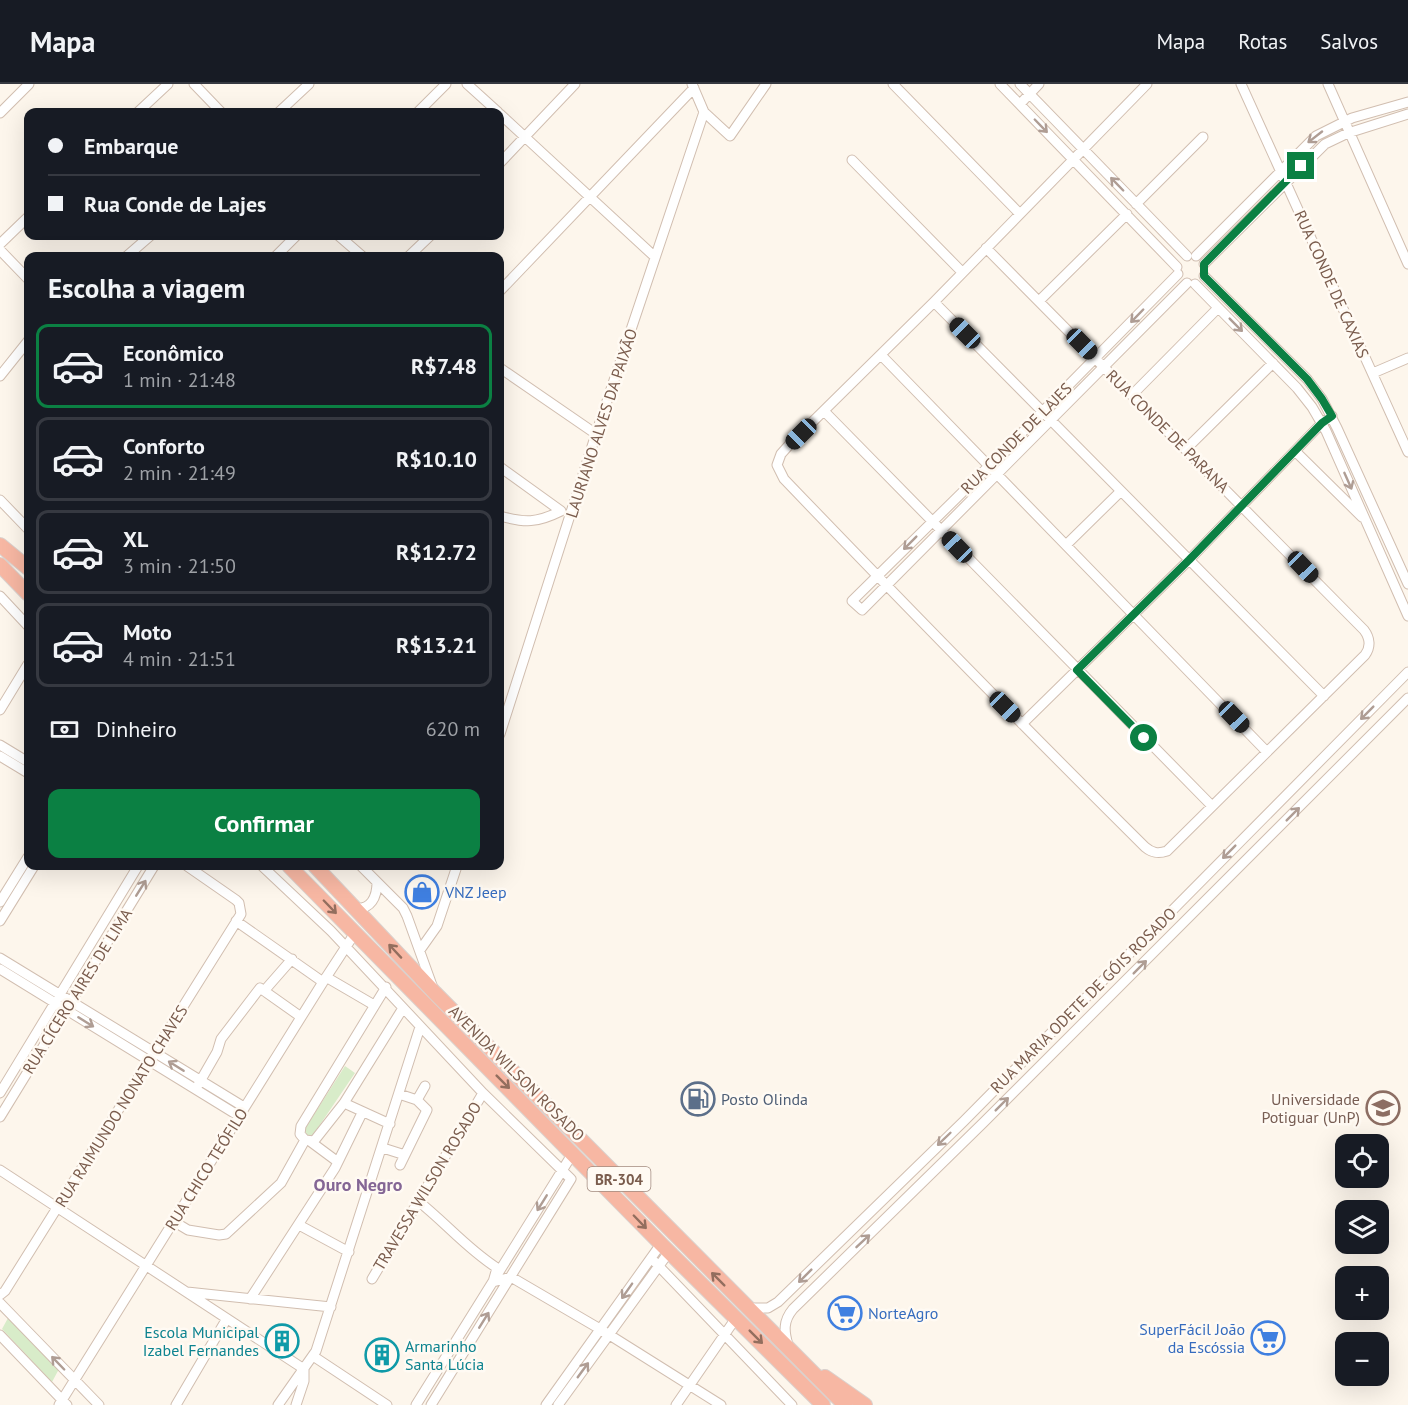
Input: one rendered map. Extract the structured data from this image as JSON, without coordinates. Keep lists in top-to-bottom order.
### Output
{
  "streets": {
    "highway": ["AVENIDA WILSON ROSADO", "BR-304"],
    "street": [
      "RUA CONDE DE CAXIAS",
      "LAURIANO ALVES DA PAIXÃO",
      "RUA CONDE DE PARANA",
      "RUA CONDE DE LAJES",
      "RUA CÍCERO AIRES DE LIMA",
      "RUA MARIA ODETE DE GÓIS ROSADO",
      "RUA RAIMUNDO NONATO CHAVES",
      "RUA CHICO TEÓFILO",
      "TRAVESSA WILSON ROSADO"
    ]
  },
  "crossings": [
    ["RUA CONDE DE PARANA", "RUA CONDE DE LAJES"],
    ["RUA MARIA ODETE DE GÓIS ROSADO", "AVENIDA WILSON ROSADO"],
    ["AVENIDA WILSON ROSADO", "RUA CHICO TEÓFILO"]
  ],
  "districts": ["Ouro Negro"],
  "places": {
    "shop": ["VNZ Jeep"],
    "fuel station": ["Posto Olinda"],
    "school or university": ["Universidade Potiguar (UnP)"],
    "supermarket": ["NorteAgro", "SuperFácil João da Escóssia"],
    "building": ["Escola Municipal Izabel Fernandes", "Armarinho Santa Lúcia"]
  },
  "page": {
    "header": "Mapa",
    "nav": ["Mapa", "Rotas", "Salvos"],
    "banner": ["Embarque", "Rua Conde de Lajes"],
    "heading": "Escolha a viagem",
    "list": [
      {
        "name": "Econômico",
        "note": "1 min · 21:48",
        "value": "R$7.48"
      },
      {
        "name": "Conforto",
        "note": "2 min · 21:49",
        "value": "R$10.10"
      },
      {
        "name": "XL",
        "note": "3 min · 21:50",
        "value": "R$12.72"
      },
      {
        "name": "Moto",
        "note": "4 min · 21:51",
        "value": "R$13.21"
      }
    ],
    "pay": ["Dinheiro", "620 m"],
    "buttons": "Confirmar",
    "map_buttons": ["+", "−"]
  }
}
